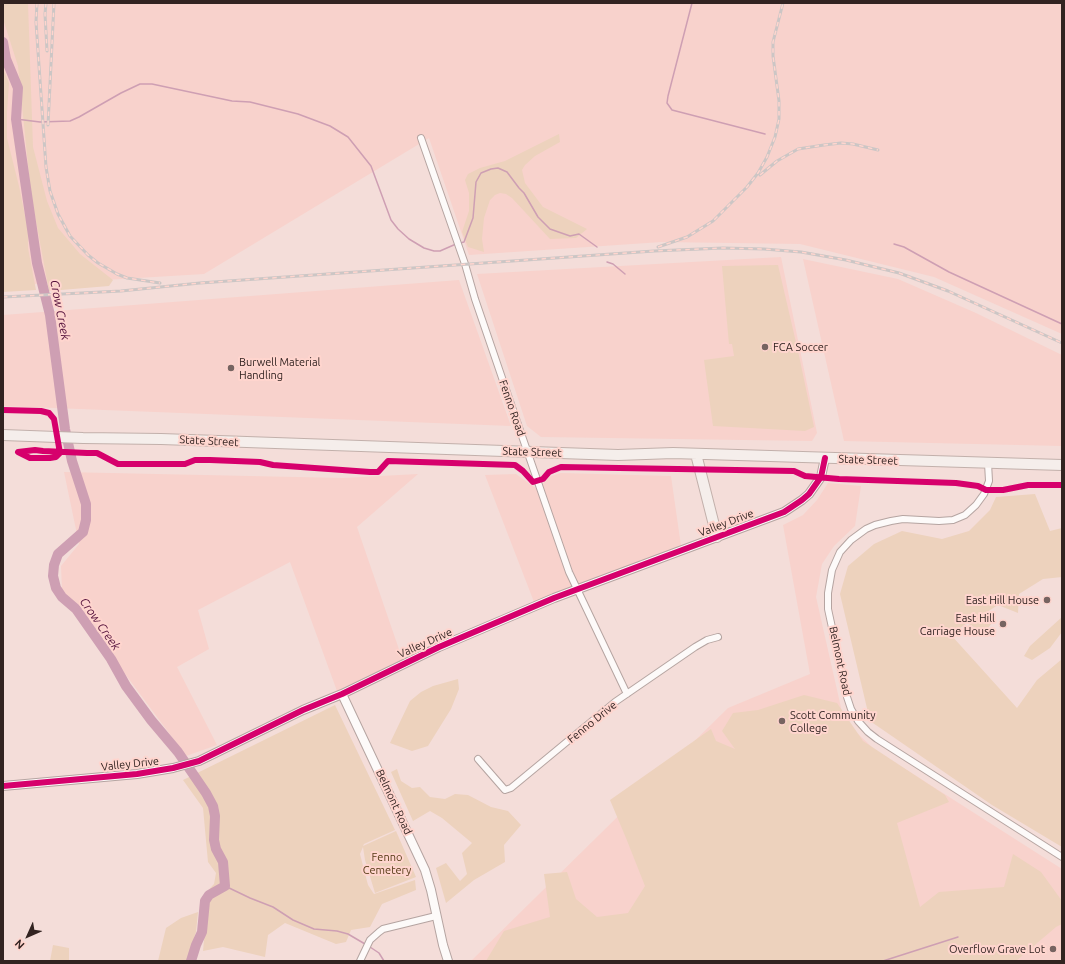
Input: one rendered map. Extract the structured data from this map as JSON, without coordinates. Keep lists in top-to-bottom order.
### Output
{
  "streets": {
    "main road": ["State Street"],
    "street": [
      "Fenno Road",
      "Valley Drive",
      "Belmont Road",
      "Fenno Drive"
    ]
  },
  "crossings": [
    ["Fenno Road", "State Street"],
    ["Fenno Road", "Valley Drive"],
    ["Fenno Road", "Fenno Drive"],
    ["State Street", "Valley Drive"],
    ["State Street", "Belmont Road"],
    ["Valley Drive", "Belmont Road"]
  ],
  "water": ["Crow Creek"],
  "parks": ["Fenno Cemetery"],
  "places": [
    "FCA Soccer",
    "Burwell Material Handling",
    "East Hill House",
    "East Hill Carriage House",
    "Scott Community College",
    "Overflow Grave Lot"
  ],
  "north": "bottom left"
}
